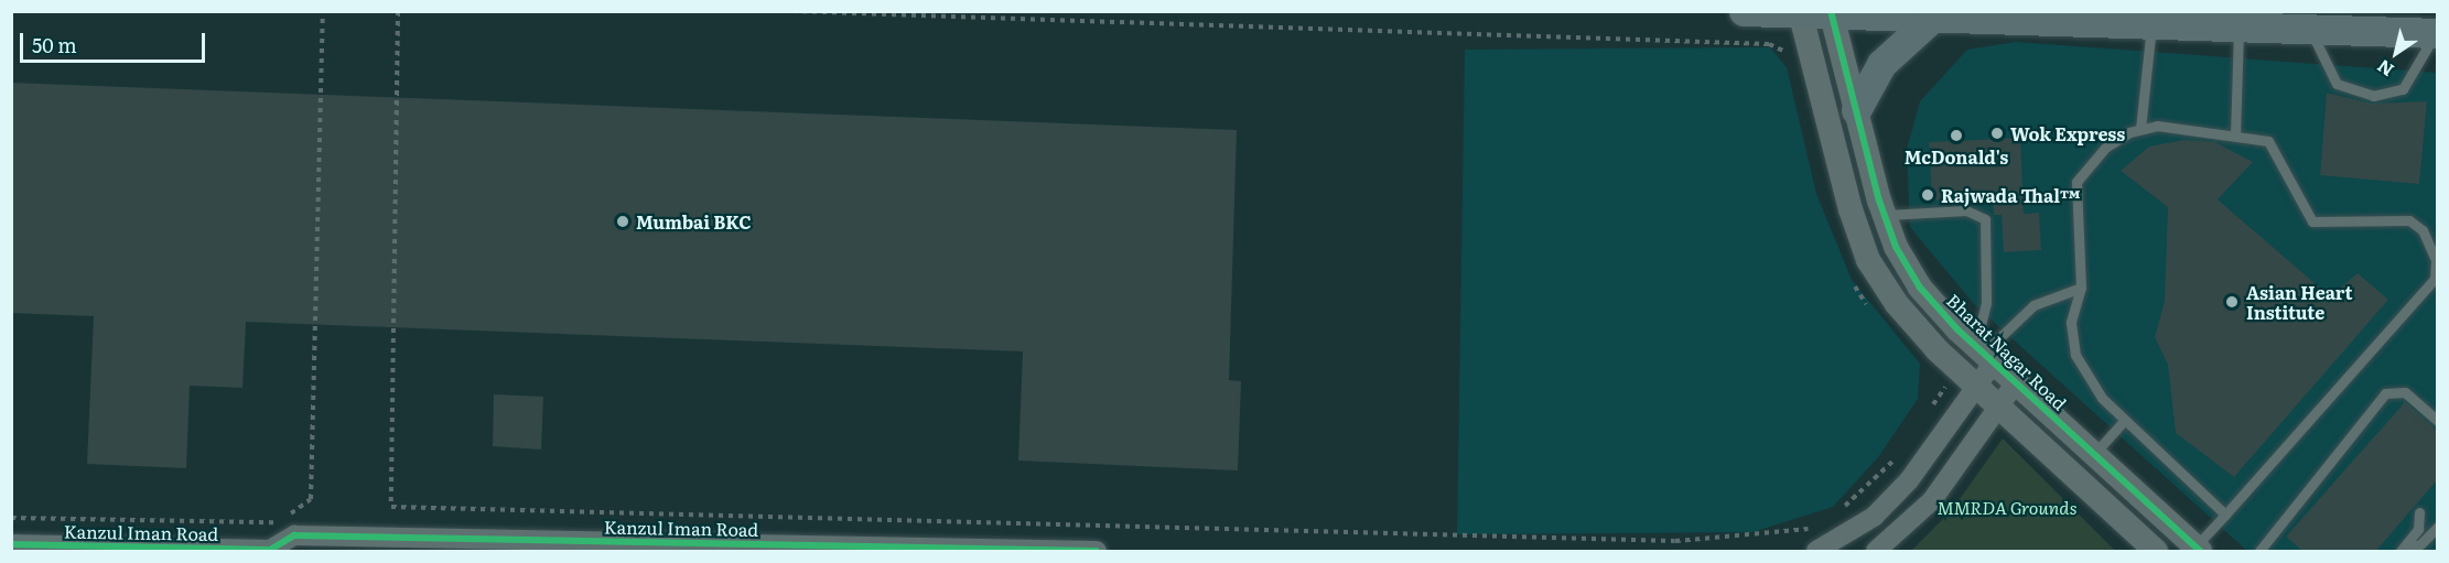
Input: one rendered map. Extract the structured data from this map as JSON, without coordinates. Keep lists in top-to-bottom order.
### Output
{
  "streets": {
    "street": ["Bharat Nagar Road", "Kanzul Iman Road"]
  },
  "parks": ["MMRDA Grounds"],
  "places": [
    "Wok Express",
    "McDonald's",
    "Rajwada Thal™",
    "Mumbai BKC",
    "Asian Heart Institute"
  ],
  "scale_bar": "50 m",
  "north": "bottom left"
}
